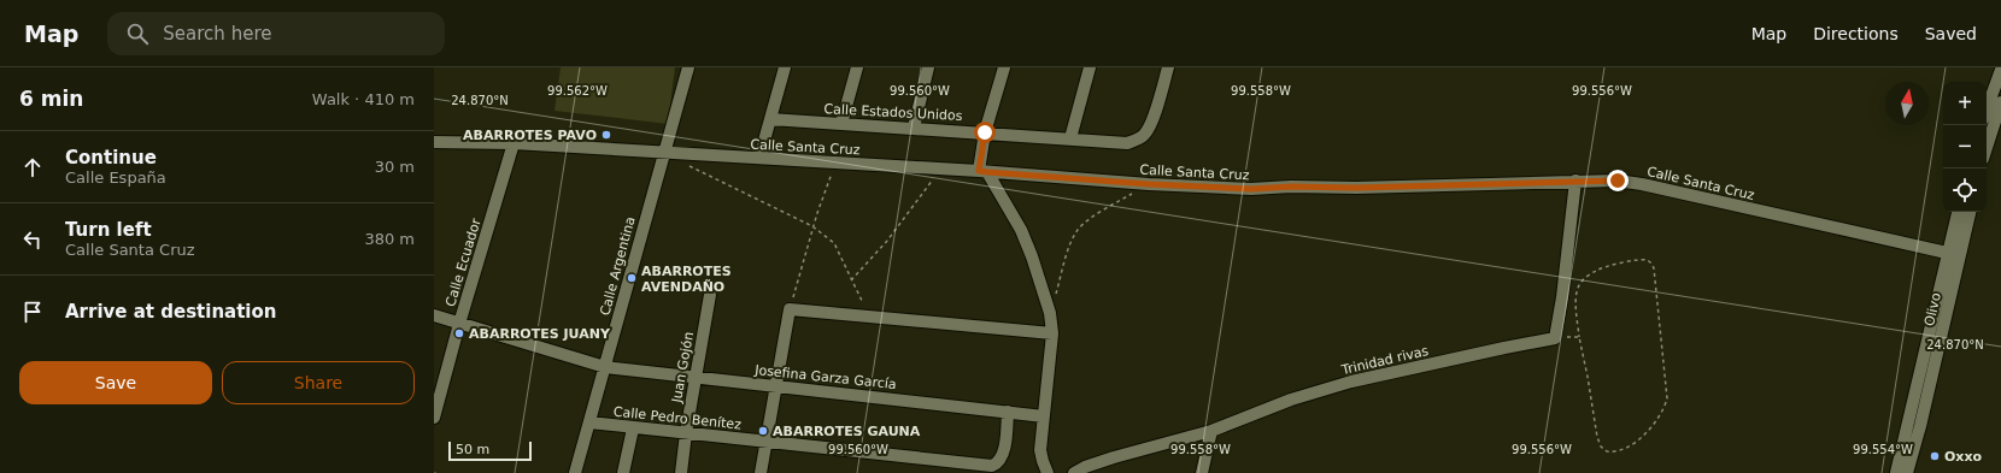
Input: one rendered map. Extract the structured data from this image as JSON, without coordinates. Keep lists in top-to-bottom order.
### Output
{
  "streets": {
    "street": [
      "Calle Estados Unidos",
      "Calle Santa Cruz",
      "Calle Ecuador",
      "Calle Argentina",
      "Olivo",
      "Trinidad rivas",
      "Juan Gojón",
      "Josefina Garza García",
      "Calle Pedro Benítez"
    ]
  },
  "crossings": [
    ["Calle Santa Cruz", "Calle Ecuador"],
    ["Calle Santa Cruz", "Calle Argentina"],
    ["Calle Santa Cruz", "Olivo"],
    ["Calle Ecuador", "Josefina Garza García"],
    ["Calle Argentina", "Josefina Garza García"],
    ["Calle Argentina", "Calle Pedro Benítez"],
    ["Juan Gojón", "Josefina Garza García"],
    ["Juan Gojón", "Calle Pedro Benítez"],
    ["Josefina Garza García", "Calle Pedro Benítez"]
  ],
  "places": [
    "ABARROTES PAVO",
    "ABARROTES AVENDAÑO",
    "ABARROTES JUANY",
    "ABARROTES GAUNA",
    "Oxxo"
  ],
  "scale_bar": "50 m",
  "north": "top",
  "page": {
    "header": "Map",
    "search": "Search here",
    "nav": ["Map", "Directions", "Saved"],
    "heading": ["6 min", "Walk · 410 m"],
    "map_buttons": ["+", "−"],
    "list": [
      ["Continue", "Calle España", "30 m"],
      ["Turn left", "Calle Santa Cruz", "380 m"],
      "Arrive at destination"
    ],
    "buttons": ["Save", "Share"],
    "scale": "50 m"
  },
  "coordinates": [
    "99.562°W",
    "99.560°W",
    "99.558°W",
    "99.556°W",
    "24.870°N",
    "99.554°W"
  ]
}
